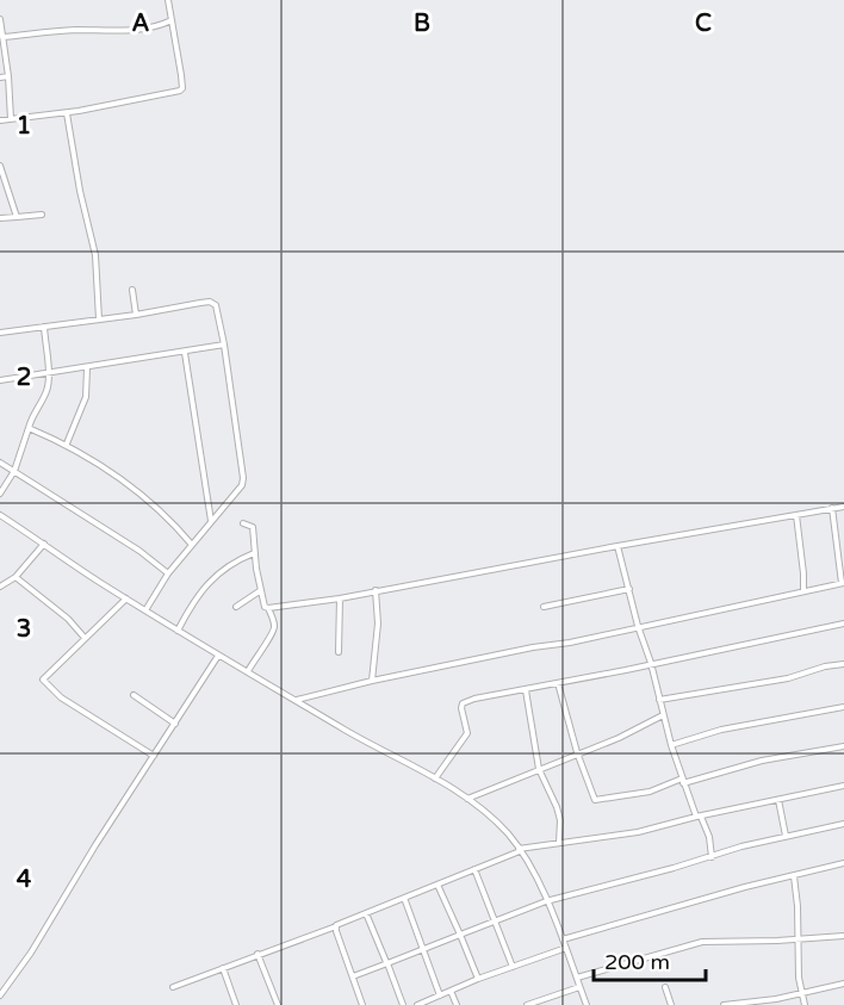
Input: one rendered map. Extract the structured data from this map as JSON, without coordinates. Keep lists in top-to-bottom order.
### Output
{
  "scale_bar": "200 m",
  "grid": {
    "columns": ["A", "B", "C"],
    "rows": [
      "1",
      "2",
      "3",
      "4"
    ]
  }
}
